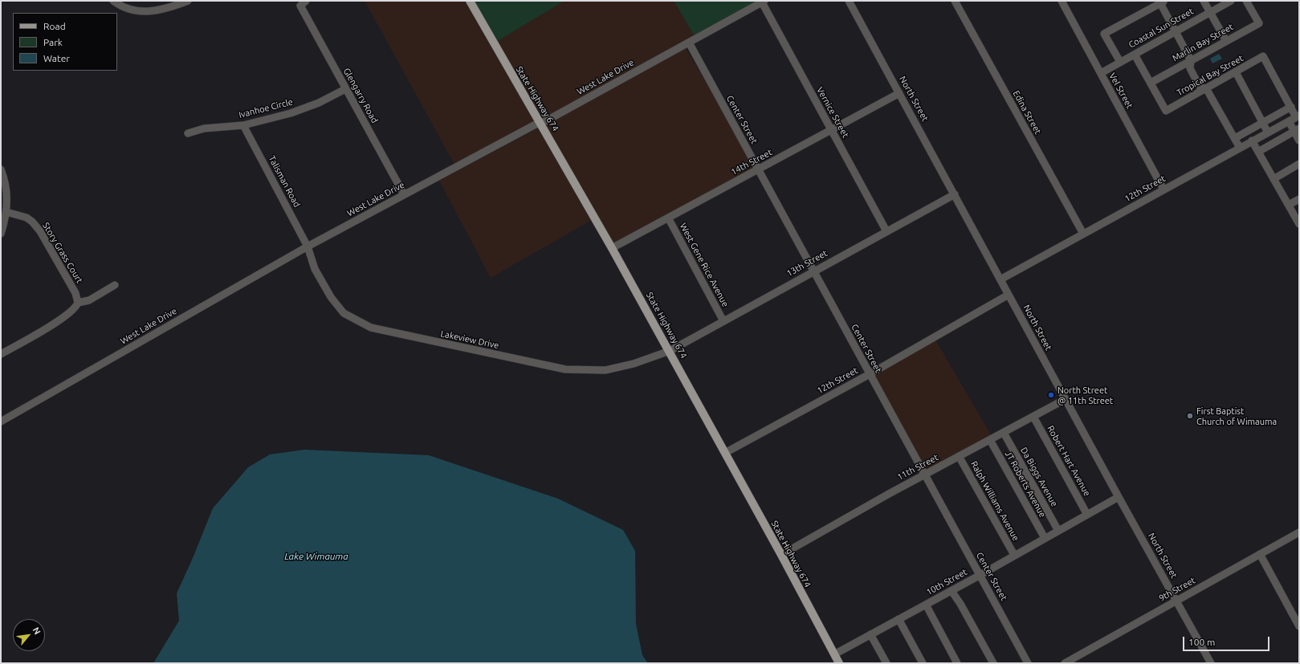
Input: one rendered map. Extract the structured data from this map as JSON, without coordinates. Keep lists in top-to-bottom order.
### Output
{
  "streets": {
    "main road": ["State Highway 674"],
    "street": [
      "Coastal Sun Street",
      "Marlin Bay Street",
      "Tropical Bay Street",
      "West Lake Drive",
      "Vel Street",
      "Glengarry Road",
      "North Street",
      "Ivanhoe Circle",
      "Vernice Street",
      "Edina Street",
      "Center Street",
      "14th Street",
      "Talisman Road",
      "12th Street",
      "Story Grass Court",
      "13th Street",
      "West Gene Rice Avenue",
      "Lakeview Drive",
      "Robert Hart Avenue",
      "11th Street",
      "Da Biggs Avenue",
      "JT Roberts Avenue",
      "Ralph Williams Avenue",
      "10th Street",
      "9th Street"
    ]
  },
  "crossings": [
    ["Coastal Sun Street", "Vel Street"],
    ["Marlin Bay Street", "Tropical Bay Street"],
    ["West Lake Drive", "Glengarry Road"],
    ["West Lake Drive", "State Highway 674"],
    ["West Lake Drive", "Vernice Street"],
    ["West Lake Drive", "Center Street"],
    ["West Lake Drive", "Talisman Road"],
    ["West Lake Drive", "Lakeview Drive"],
    ["Vel Street", "12th Street"],
    ["Glengarry Road", "Ivanhoe Circle"],
    ["State Highway 674", "14th Street"],
    ["State Highway 674", "12th Street"],
    ["State Highway 674", "13th Street"],
    ["State Highway 674", "Lakeview Drive"],
    ["State Highway 674", "11th Street"],
    ["State Highway 674", "10th Street"],
    ["North Street", "14th Street"],
    ["North Street", "12th Street"],
    ["North Street", "13th Street"],
    ["North Street", "11th Street"],
    ["North Street", "10th Street"],
    ["North Street", "9th Street"],
    ["Ivanhoe Circle", "Talisman Road"],
    ["Vernice Street", "14th Street"],
    ["Vernice Street", "13th Street"],
    ["Edina Street", "12th Street"],
    ["Center Street", "14th Street"],
    ["Center Street", "12th Street"],
    ["Center Street", "13th Street"],
    ["Center Street", "11th Street"],
    ["Center Street", "10th Street"],
    ["14th Street", "West Gene Rice Avenue"],
    ["Talisman Road", "Lakeview Drive"],
    ["13th Street", "West Gene Rice Avenue"],
    ["13th Street", "Lakeview Drive"],
    ["Robert Hart Avenue", "11th Street"],
    ["Robert Hart Avenue", "10th Street"],
    ["11th Street", "Da Biggs Avenue"],
    ["11th Street", "JT Roberts Avenue"],
    ["11th Street", "Ralph Williams Avenue"],
    ["Da Biggs Avenue", "10th Street"],
    ["JT Roberts Avenue", "10th Street"],
    ["Ralph Williams Avenue", "10th Street"]
  ],
  "water": ["Lake Wimauma"],
  "places": ["North Street @ 11th Street", "First Baptist Church of Wimauma"],
  "legend": ["Road", "Park", "Water"],
  "scale_bar": "100 m",
  "north": "top right"
}
